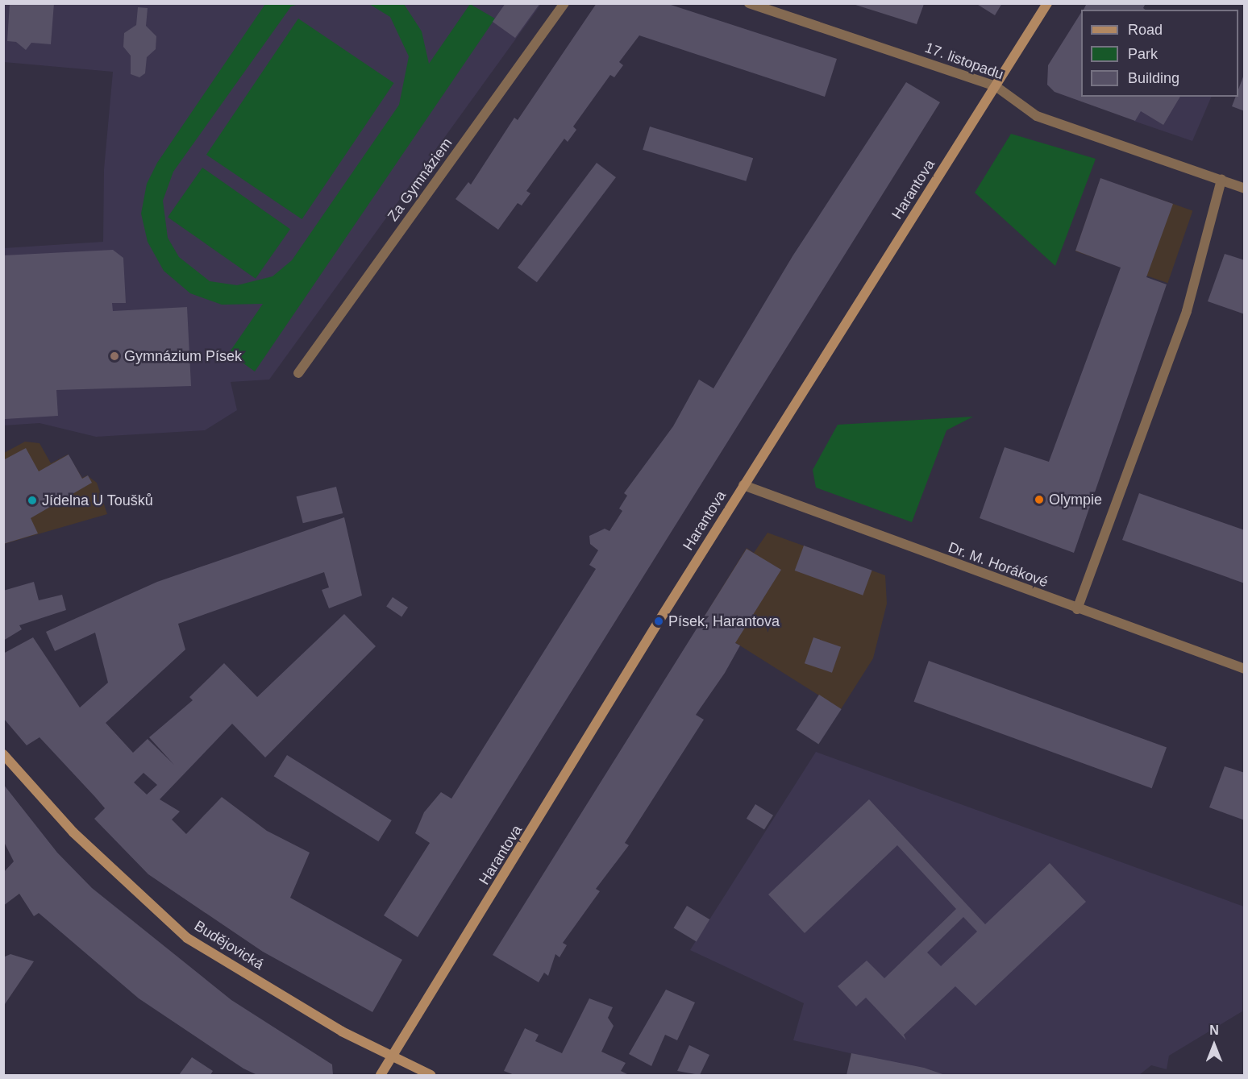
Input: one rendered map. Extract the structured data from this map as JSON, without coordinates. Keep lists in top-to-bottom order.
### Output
{
  "streets": {
    "street": [
      "17. listopadu",
      "Za Gymnáziem",
      "Harantova",
      "Dr. M. Horákové",
      "Budějovická"
    ]
  },
  "crossings": [
    ["17. listopadu", "Harantova"],
    ["Harantova", "Dr. M. Horákové"],
    ["Harantova", "Budějovická"]
  ],
  "places": [
    "Gymnázium Písek",
    "Olympie",
    "Jídelna U Toušků",
    "Písek, Harantova"
  ],
  "legend": ["Road", "Park", "Building"],
  "north": "top"
}
